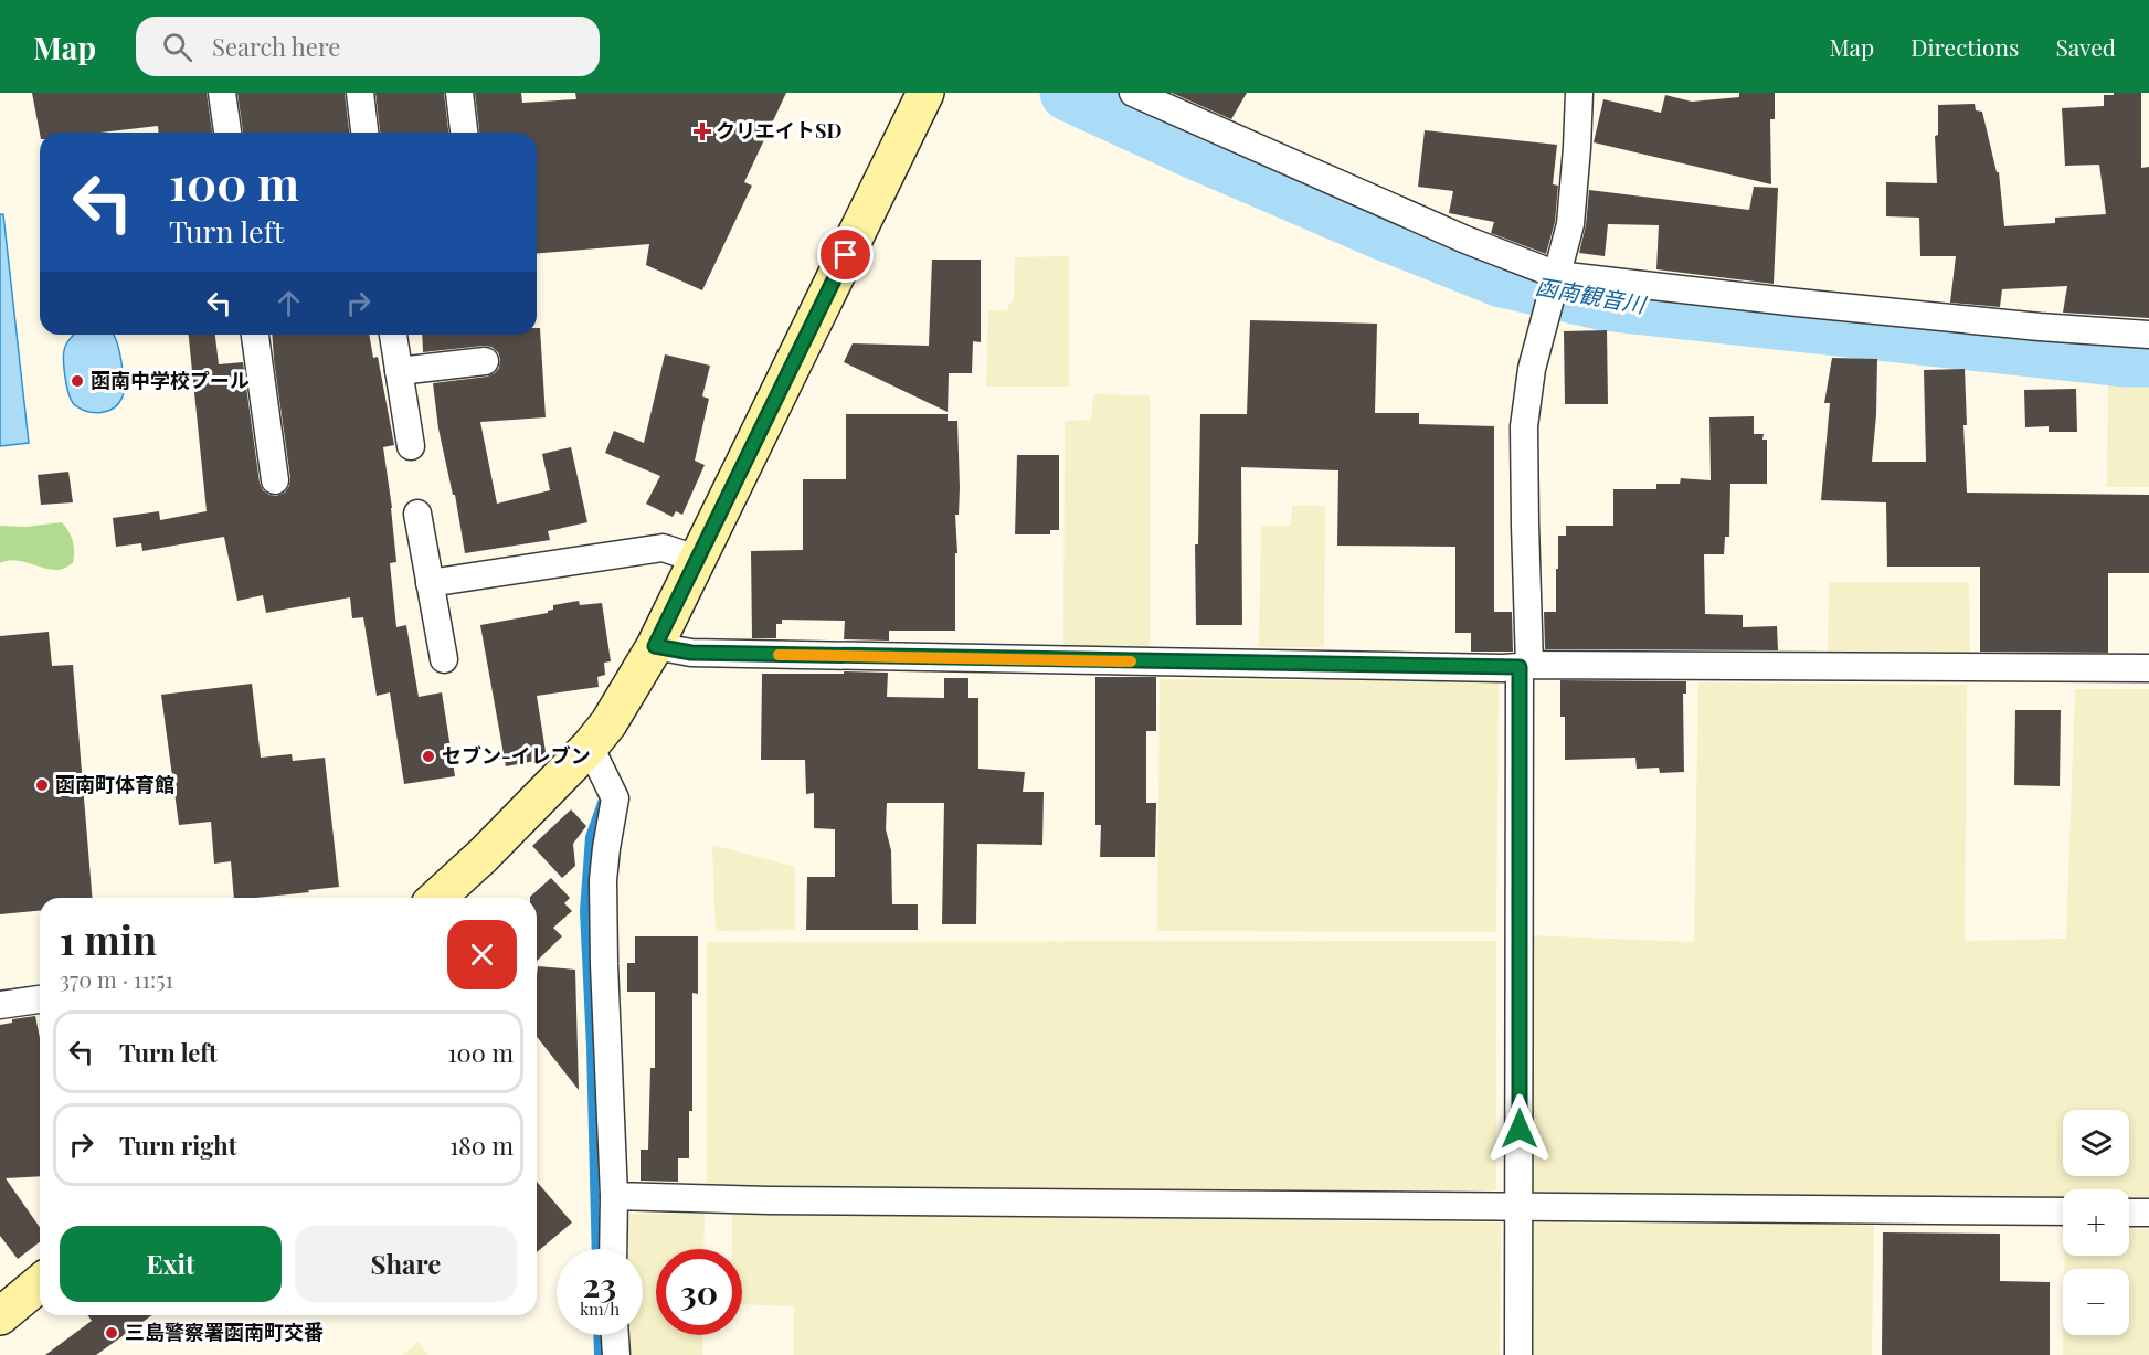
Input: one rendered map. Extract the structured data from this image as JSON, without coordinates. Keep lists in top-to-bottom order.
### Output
{
  "water": ["函南観音川"],
  "places": {
    "health": ["クリエイトSD"],
    "other": [
      "函南中学校プール",
      "セブン-イレブン",
      "函南町体育館",
      "三島警察署函南町交番"
    ]
  },
  "page": {
    "header": "Map",
    "search": "Search here",
    "nav": ["Map", "Directions", "Saved"],
    "turn": ["100 m", "Turn left"],
    "heading": ["1 min", "370 m · 11:51"],
    "list": [
      {
        "name": "Turn left",
        "value": "100 m"
      },
      {
        "name": "Turn right",
        "value": "180 m"
      }
    ],
    "map_buttons": ["+", "−"],
    "buttons": ["Exit", "Share"],
    "speed": "23 km/h",
    "limit": "30"
  }
}
